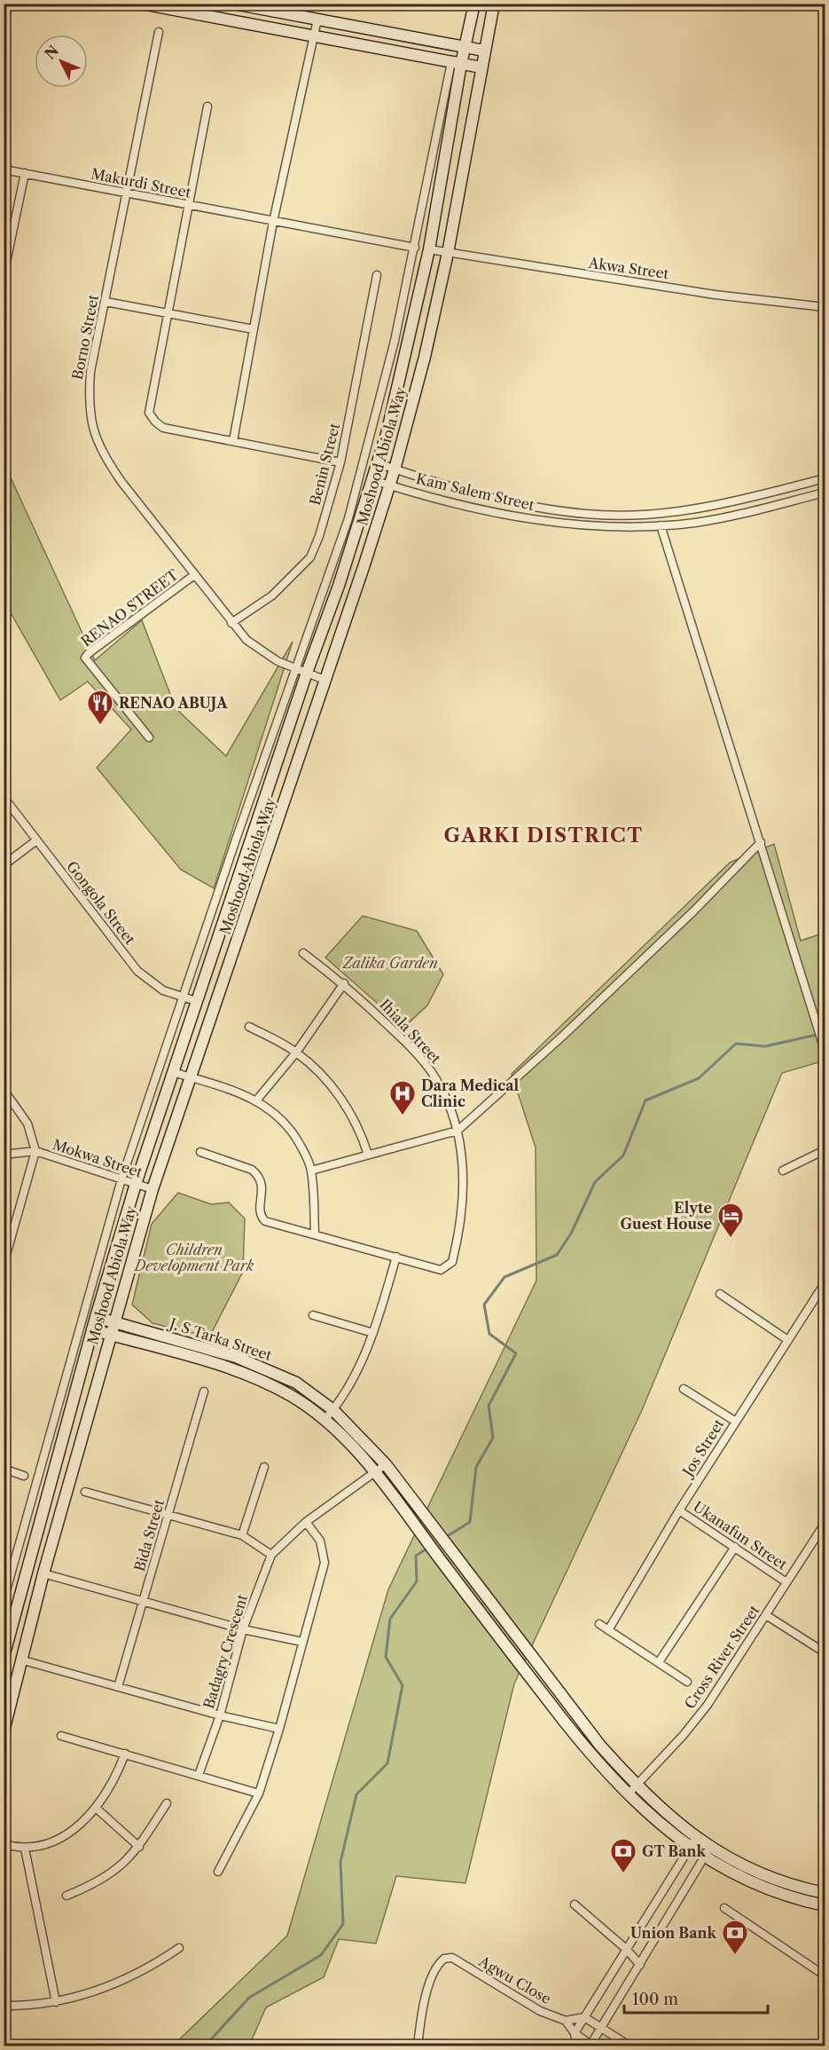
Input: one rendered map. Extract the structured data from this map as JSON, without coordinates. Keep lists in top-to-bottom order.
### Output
{
  "streets": {
    "main road": ["Moshood Abiola Way", "J. S Tarka Street"],
    "street": [
      "Makurdi Street",
      "Akwa Street",
      "Borno Street",
      "Benin Street",
      "Kam Salem Street",
      "RENAO STREET",
      "Gongola Street",
      "Ihiala Street",
      "Mokwa Street",
      "Jos Street",
      "Bida Street",
      "Ukanafun Street",
      "Badagry Crescent",
      "Cross River Street",
      "Agwu Close"
    ]
  },
  "crossings": [
    ["Makurdi Street", "Borno Street"],
    ["Akwa Street", "Moshood Abiola Way"],
    ["Borno Street", "Moshood Abiola Way"],
    ["Borno Street", "Benin Street"],
    ["Borno Street", "RENAO STREET"],
    ["Moshood Abiola Way", "Kam Salem Street"],
    ["Moshood Abiola Way", "Gongola Street"],
    ["Moshood Abiola Way", "Mokwa Street"],
    ["Moshood Abiola Way", "J. S Tarka Street"],
    ["J. S Tarka Street", "Badagry Crescent"],
    ["J. S Tarka Street", "Cross River Street"],
    ["Jos Street", "Ukanafun Street"],
    ["Ukanafun Street", "Cross River Street"]
  ],
  "districts": ["GARKI DISTRICT"],
  "parks": ["Zalika Garden", "Children Development Park"],
  "places": {
    "restaurant": ["RENAO ABUJA"],
    "hospital": ["Dara Medical Clinic"],
    "hotel": ["Elyte Guest House"],
    "bank": ["GT Bank", "Union Bank"]
  },
  "scale_bar": "100 m",
  "north": "top left"
}
